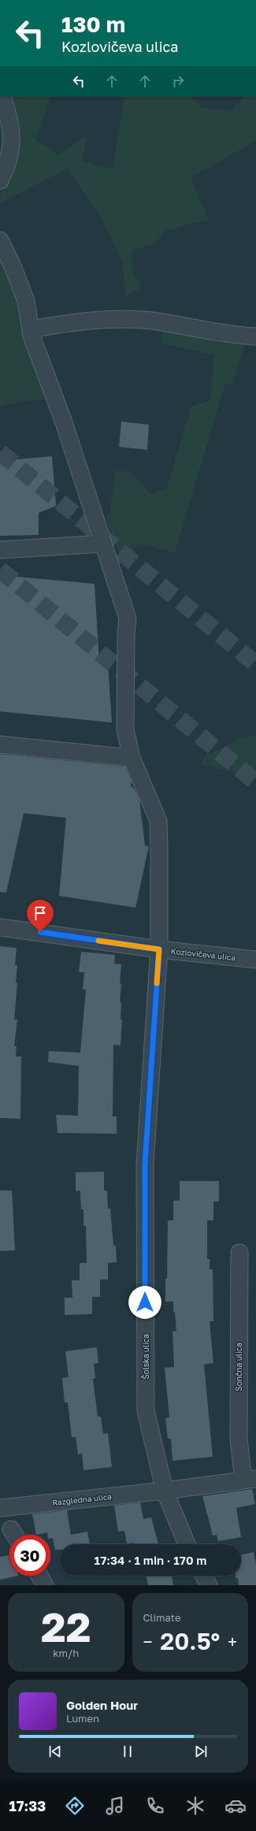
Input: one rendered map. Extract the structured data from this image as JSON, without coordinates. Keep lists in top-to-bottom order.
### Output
{
  "streets": {
    "street": [
      "Kozlovičeva ulica",
      "Šolska ulica",
      "Sončna ulica",
      "Razgledna ulica"
    ]
  },
  "crossings": [
    ["Kozlovičeva ulica", "Šolska ulica"],
    ["Šolska ulica", "Razgledna ulica"],
    ["Sončna ulica", "Razgledna ulica"]
  ],
  "page": {
    "turn": ["130 m", "Kozlovičeva ulica"],
    "limit": "30",
    "trip": "17:34 · 1 min · 170 m",
    "tile": [
      ["22", "km/h"],
      "Climate"
    ],
    "heat": ["−", "20.5°", "+"],
    "song": ["Golden Hour", "Lumen"],
    "tabs": "17:33"
  }
}
